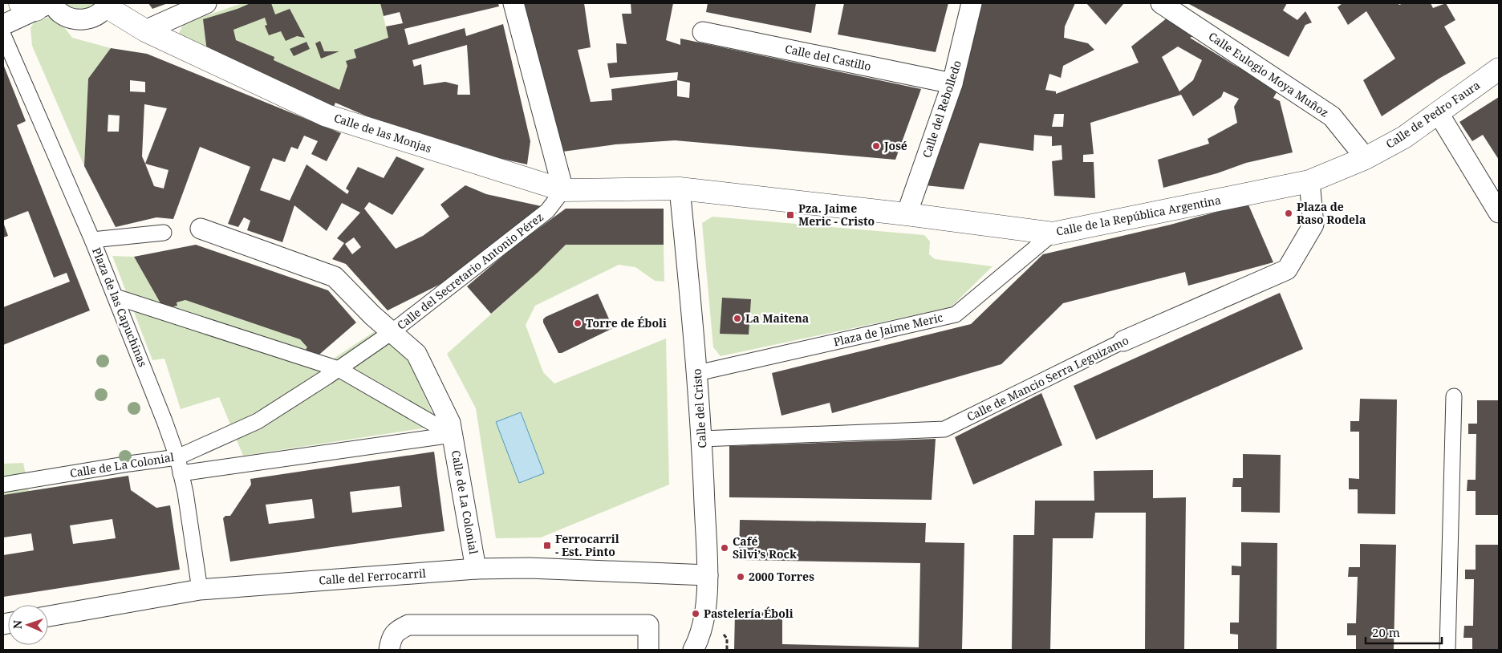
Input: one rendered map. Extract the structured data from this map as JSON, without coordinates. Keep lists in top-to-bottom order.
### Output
{
  "streets": {
    "street": [
      "Calle del Castillo",
      "Calle Eulogio Moya Muñoz",
      "Calle del Rebolledo",
      "Calle de Pedro Faura",
      "Calle de las Monjas",
      "Calle de la República Argentina",
      "Calle del Secretario Antonio Pérez",
      "Plaza de las Capuchinas",
      "Plaza de Jaime Meric",
      "Calle de Mancio Serra Leguizamo",
      "Calle del Cristo",
      "Calle de La Colonial",
      "Calle del Ferrocarril"
    ]
  },
  "crossings": [
    ["Calle del Castillo", "Calle del Rebolledo"],
    ["Calle Eulogio Moya Muñoz", "Calle de Pedro Faura"],
    ["Calle Eulogio Moya Muñoz", "Calle de la República Argentina"],
    ["Calle del Rebolledo", "Calle de la República Argentina"],
    ["Calle de Pedro Faura", "Calle de la República Argentina"],
    ["Calle de las Monjas", "Calle del Secretario Antonio Pérez"],
    ["Calle de las Monjas", "Calle del Cristo"],
    ["Calle de la República Argentina", "Plaza de Jaime Meric"],
    ["Calle de la República Argentina", "Calle de Mancio Serra Leguizamo"],
    ["Calle del Secretario Antonio Pérez", "Calle de La Colonial"],
    ["Plaza de las Capuchinas", "Calle de La Colonial"],
    ["Plaza de las Capuchinas", "Calle del Ferrocarril"],
    ["Plaza de Jaime Meric", "Calle del Cristo"],
    ["Calle de Mancio Serra Leguizamo", "Calle del Cristo"],
    ["Calle del Cristo", "Calle del Ferrocarril"],
    ["Calle de La Colonial", "Calle del Ferrocarril"]
  ],
  "places": {
    "other": [
      "José",
      "Plaza de Raso Rodela",
      "La Maitena",
      "Torre de Éboli",
      "Café Silvi’s Rock",
      "2000 Torres",
      "Pastelería Éboli"
    ],
    "transit": ["Pza. Jaime Meric - Cristo", "Ferrocarril - Est. Pinto"]
  },
  "scale_bar": "20 m",
  "north": "left"
}
